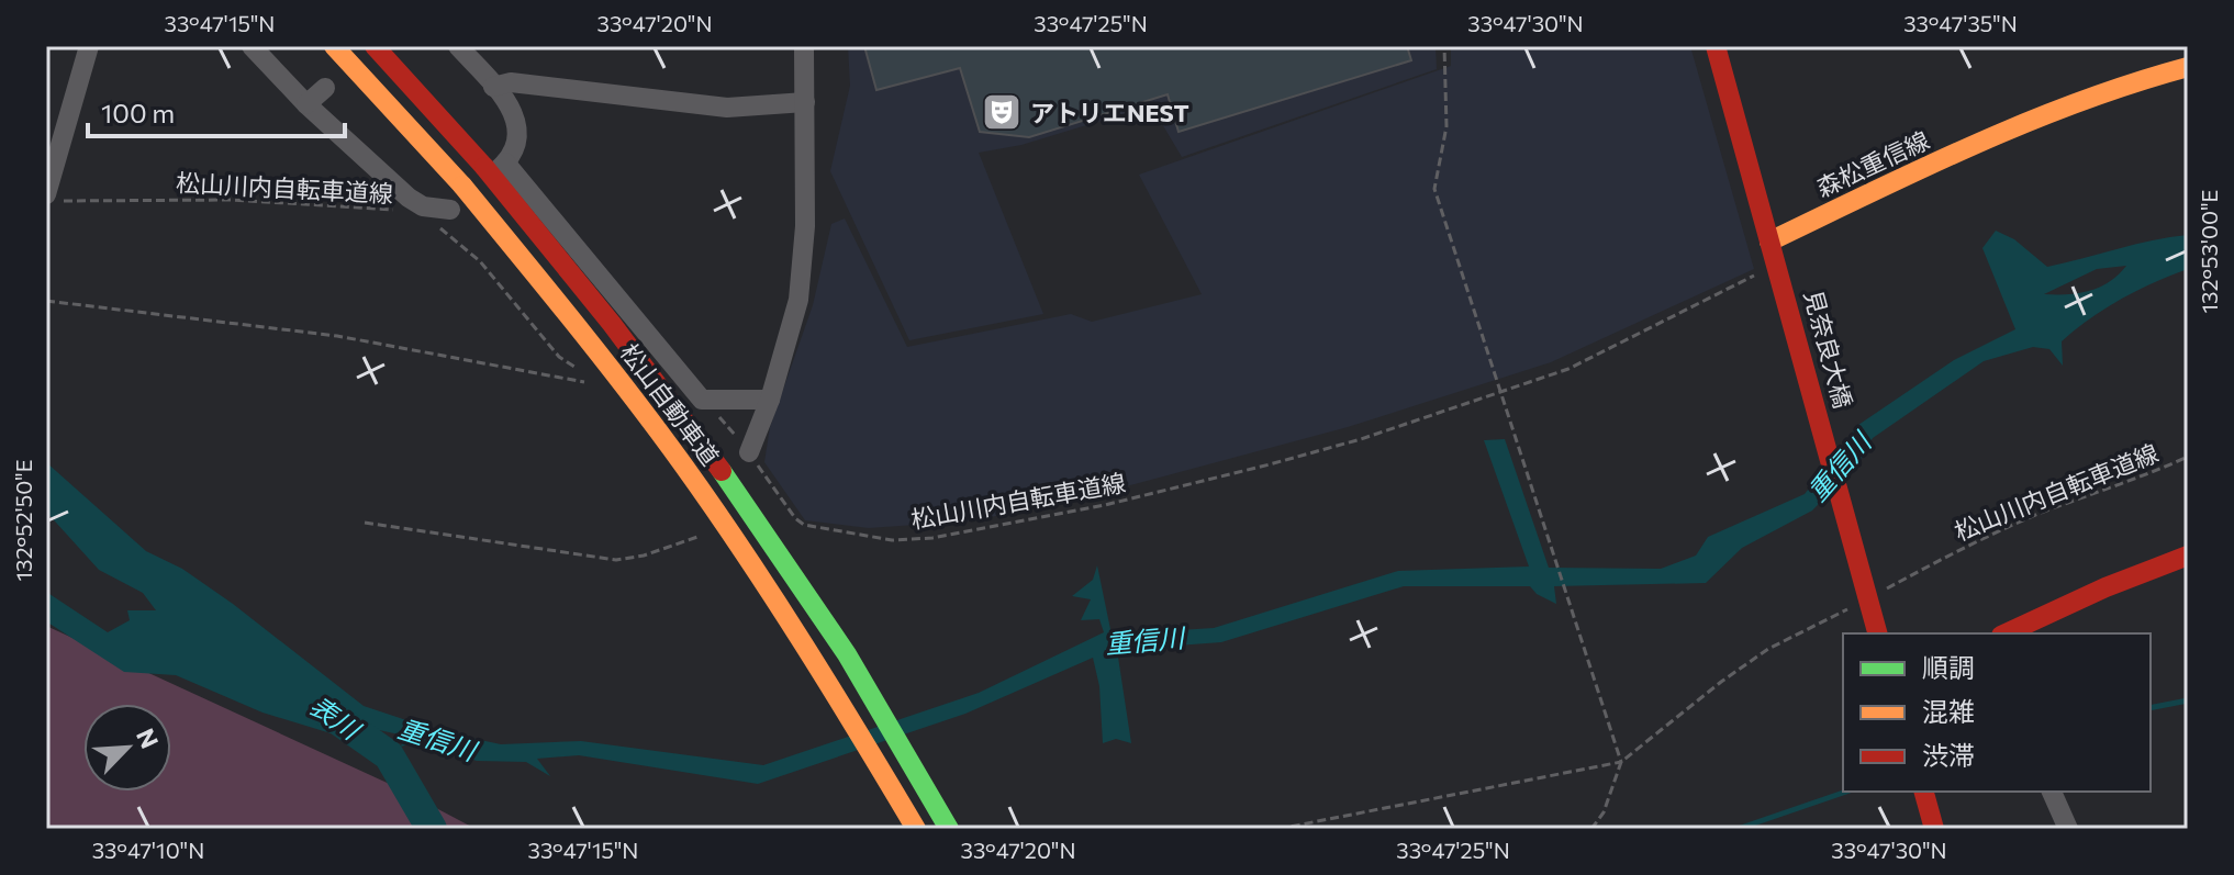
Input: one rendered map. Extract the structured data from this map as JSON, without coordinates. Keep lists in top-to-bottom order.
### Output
{
  "streets": {
    "main road": ["森松重信線", "見奈良大橋", "松山自動車道"],
    "path": ["松山川内自転車道線"]
  },
  "crossings": [
    ["森松重信線", "見奈良大橋"],
    ["松山川内自転車道線", "見奈良大橋"]
  ],
  "water": ["重信川", "表川"],
  "places": {
    "theatre": ["アトリエNEST"]
  },
  "legend": ["順調", "混雑", "渋滞"],
  "scale_bar": "100 m",
  "north": "top right",
  "coordinates": [
    "33°47'15\"N",
    "33°47'20\"N",
    "33°47'25\"N",
    "33°47'30\"N",
    "33°47'35\"N",
    "132°53'00\"E",
    "132°52'50\"E",
    "33°47'10\"N"
  ]
}
